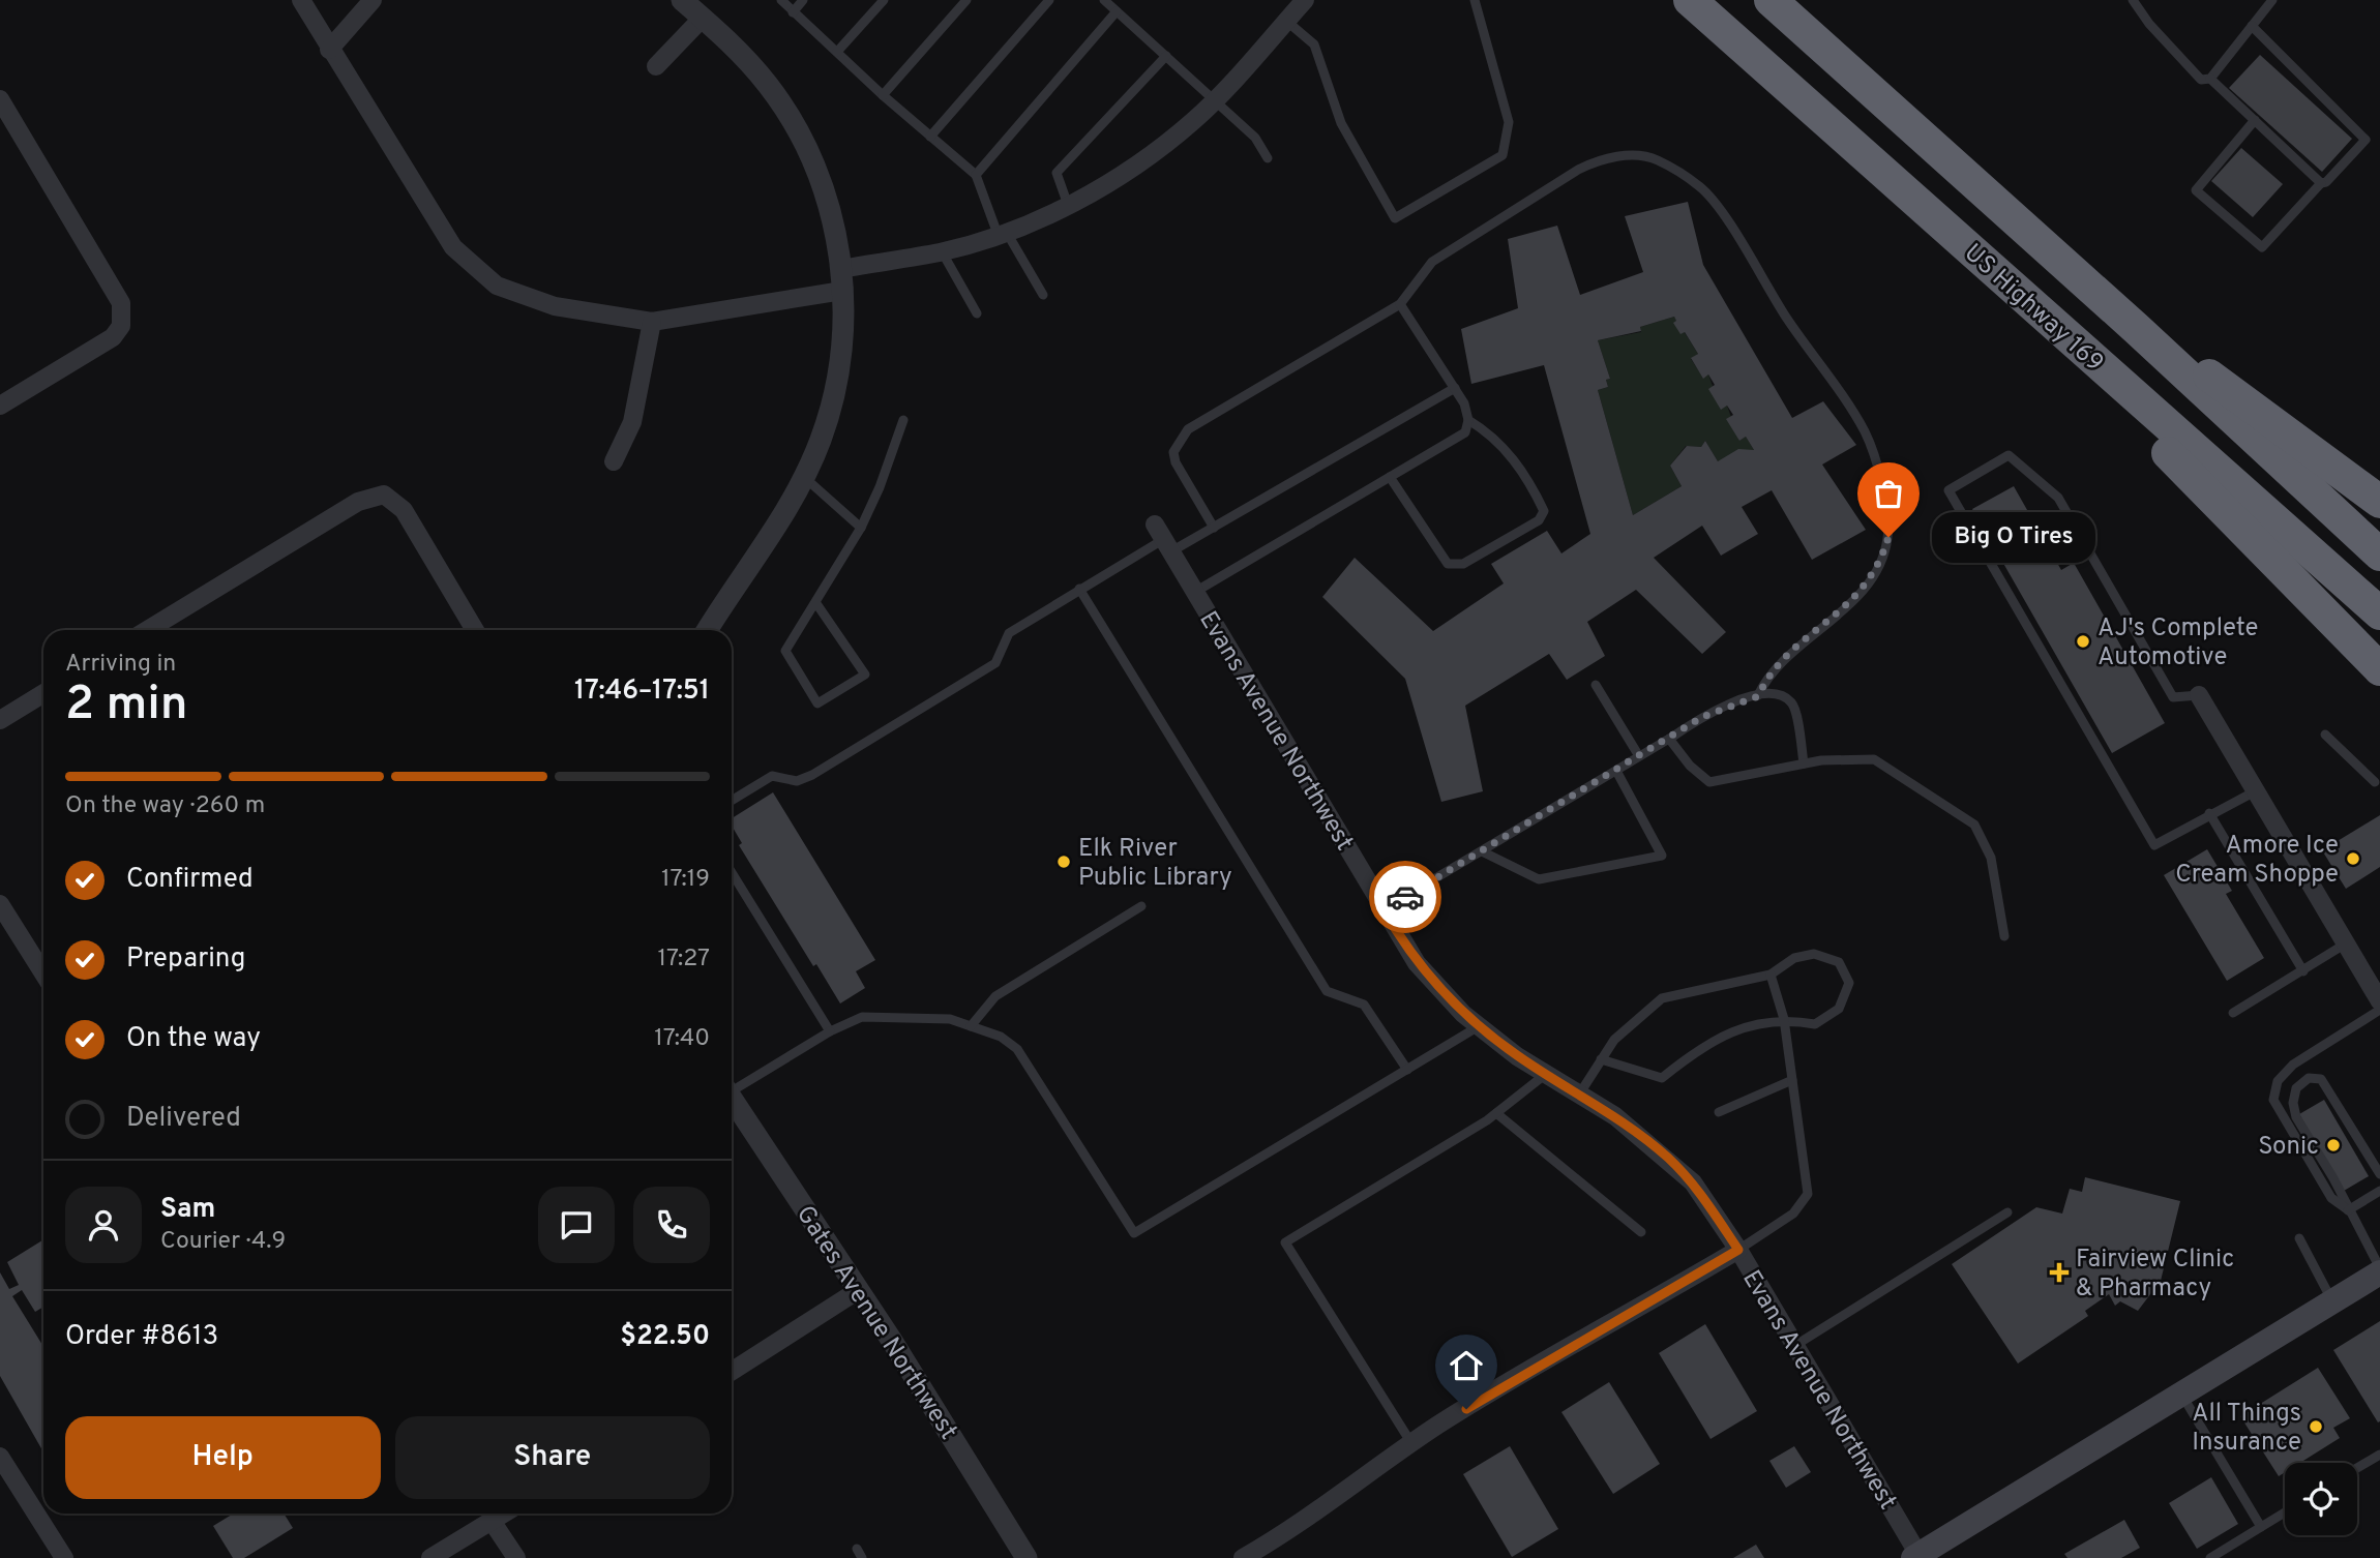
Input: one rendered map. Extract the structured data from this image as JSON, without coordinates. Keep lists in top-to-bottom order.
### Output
{
  "streets": {
    "highway": ["US Highway 169"],
    "street": ["Evans Avenue Northwest", "Gates Avenue Northwest"]
  },
  "places": {
    "other": [
      "Big O Tires",
      "AJ's Complete Automotive",
      "Amore Ice Cream Shoppe",
      "Elk River Public Library",
      "Sonic",
      "All Things Insurance"
    ],
    "health": ["Fairview Clinic & Pharmacy"]
  },
  "page": {
    "bubble": "Big O Tires",
    "heading": ["2 min", "Arriving in", "17:46–17:51"],
    "panel": [
      "Sam",
      "Courier · 4.9",
      "Order #8613",
      "$22.50"
    ],
    "bar": "On the way · 260 m",
    "list": [
      ["Confirmed", "17:19"],
      ["Preparing", "17:27"],
      ["On the way", "17:40"],
      "Delivered"
    ],
    "buttons": ["Help", "Share"]
  }
}
